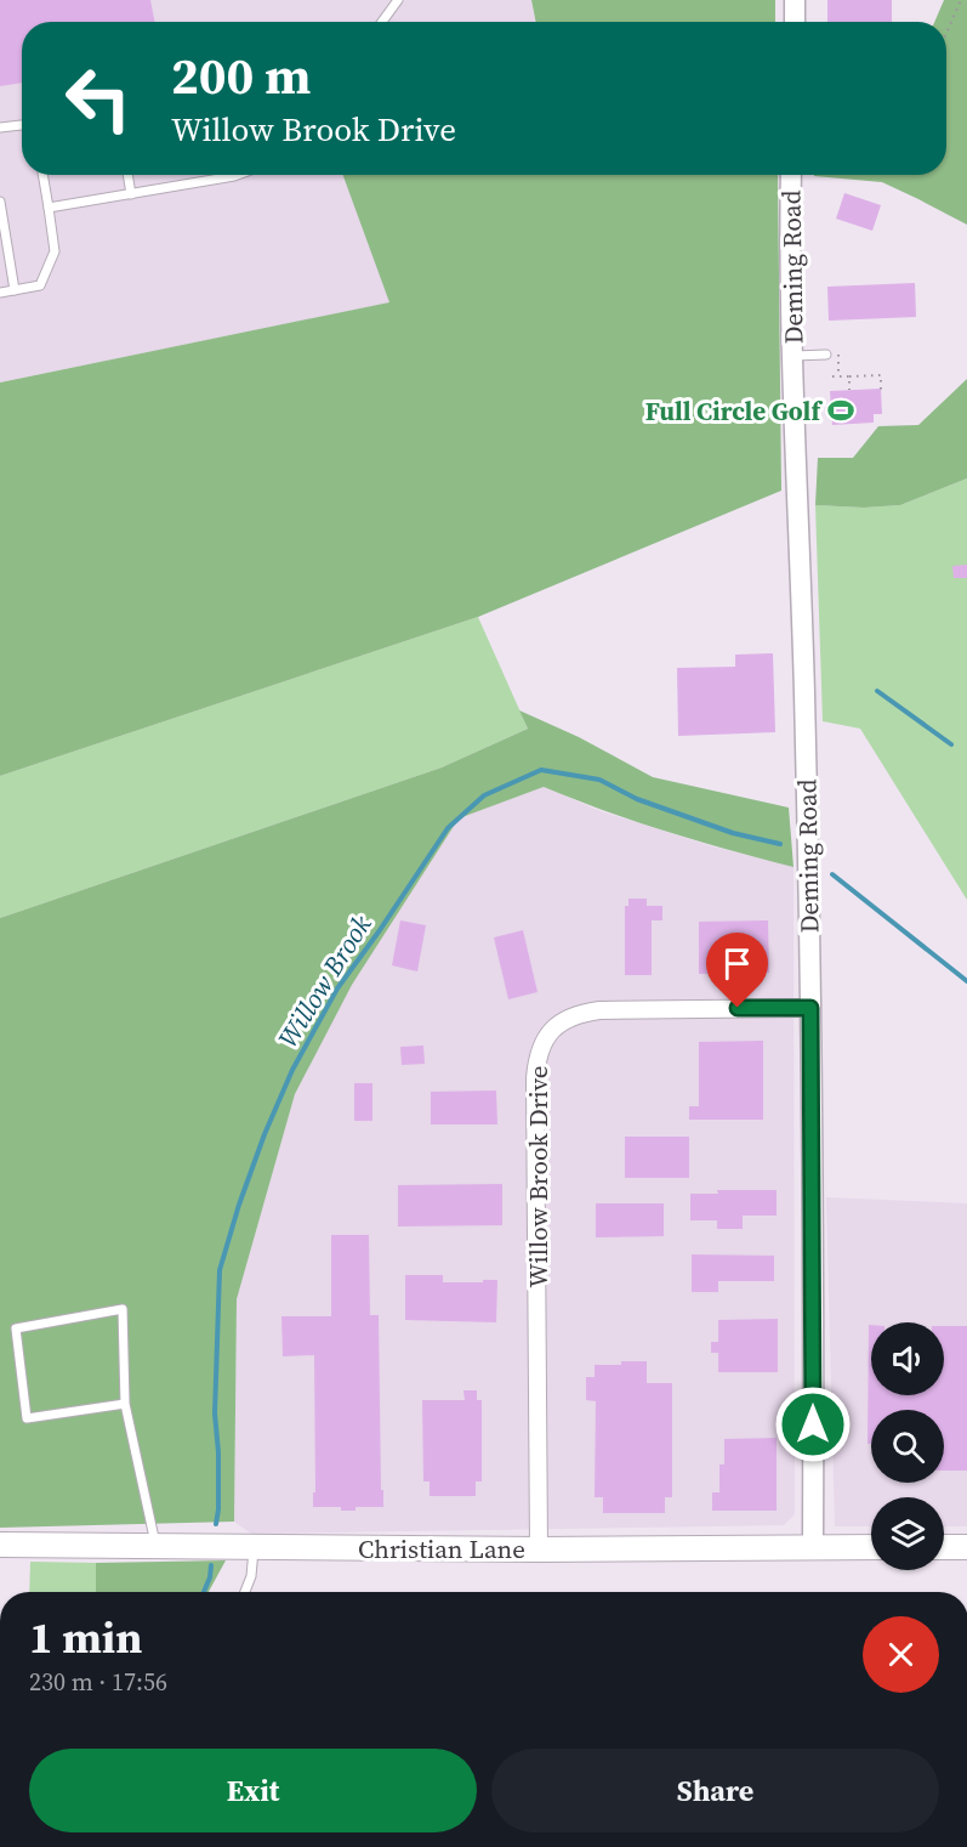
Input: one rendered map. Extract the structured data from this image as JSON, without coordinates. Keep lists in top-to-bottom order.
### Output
{
  "streets": {
    "main road": ["Christian Lane"],
    "street": ["Deming Road", "Willow Brook Drive"]
  },
  "crossings": [
    ["Deming Road", "Willow Brook Drive"],
    ["Deming Road", "Christian Lane"],
    ["Willow Brook Drive", "Christian Lane"]
  ],
  "water": ["Willow Brook"],
  "places": {
    "sports": ["Full Circle Golf"]
  },
  "page": {
    "turn": ["200 m", "Willow Brook Drive"],
    "heading": ["1 min", "230 m · 17:56"],
    "buttons": ["Exit", "Share"]
  }
}
